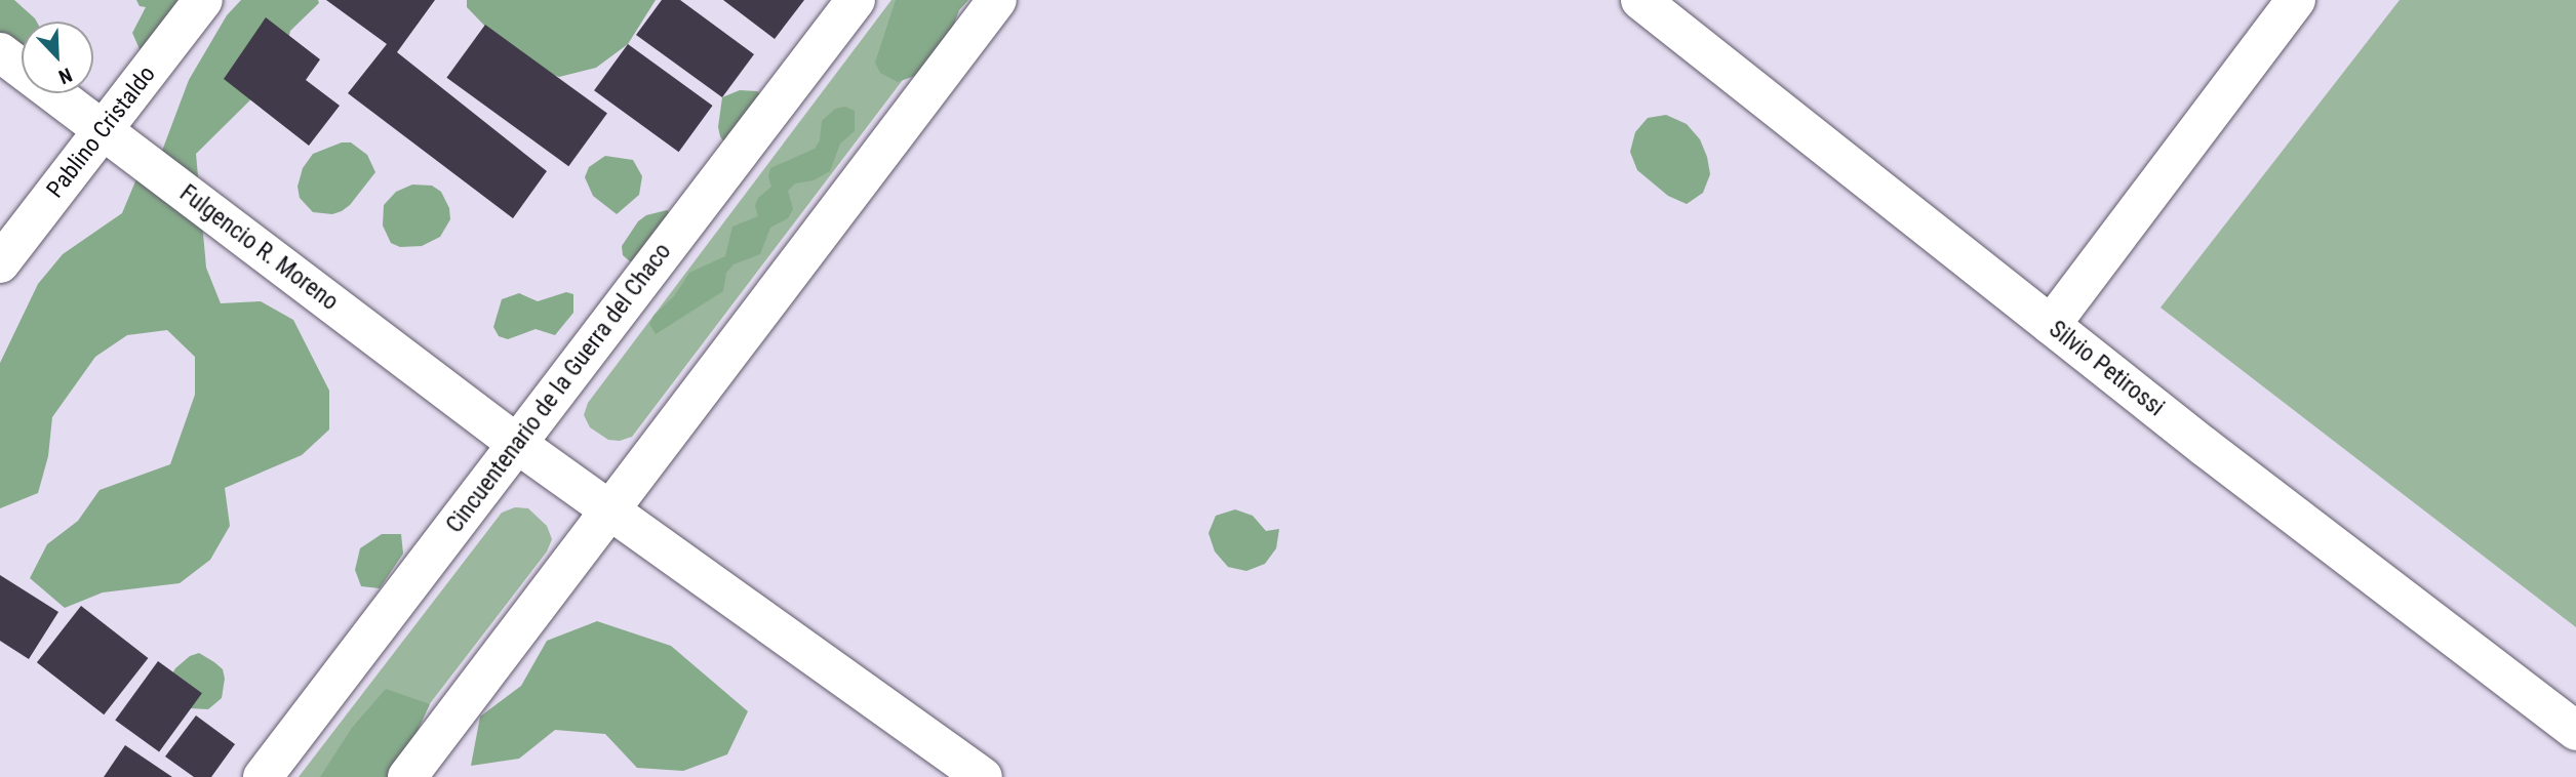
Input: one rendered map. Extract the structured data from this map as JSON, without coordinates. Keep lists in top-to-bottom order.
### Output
{
  "streets": {
    "street": [
      "Pablino Cristaldo",
      "Fulgencio R. Moreno",
      "Silvio Petirossi",
      "Cincuentenario de la Guerra del Chaco"
    ]
  },
  "crossings": [
    ["Pablino Cristaldo", "Fulgencio R. Moreno"],
    ["Fulgencio R. Moreno", "Cincuentenario de la Guerra del Chaco"]
  ],
  "north": "bottom right"
}
